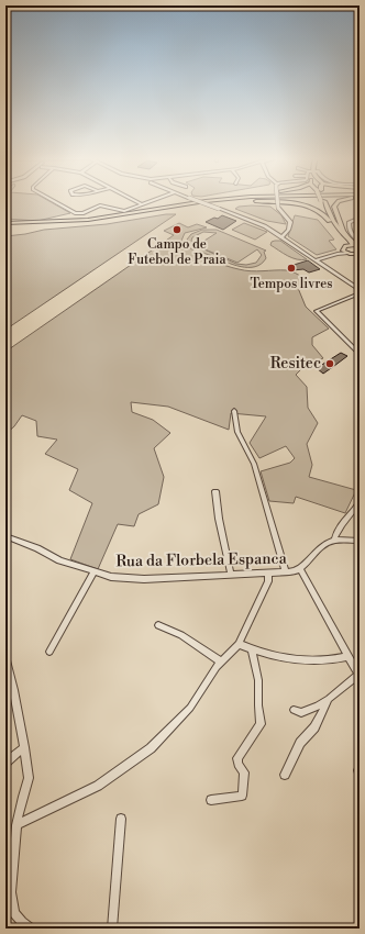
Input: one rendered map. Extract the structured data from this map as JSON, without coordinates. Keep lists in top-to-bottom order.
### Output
{
  "streets": {
    "street": ["Rua da Florbela Espanca"]
  },
  "places": ["Campo de Futebol de Praia", "Tempos livres", "Resitec"]
}
